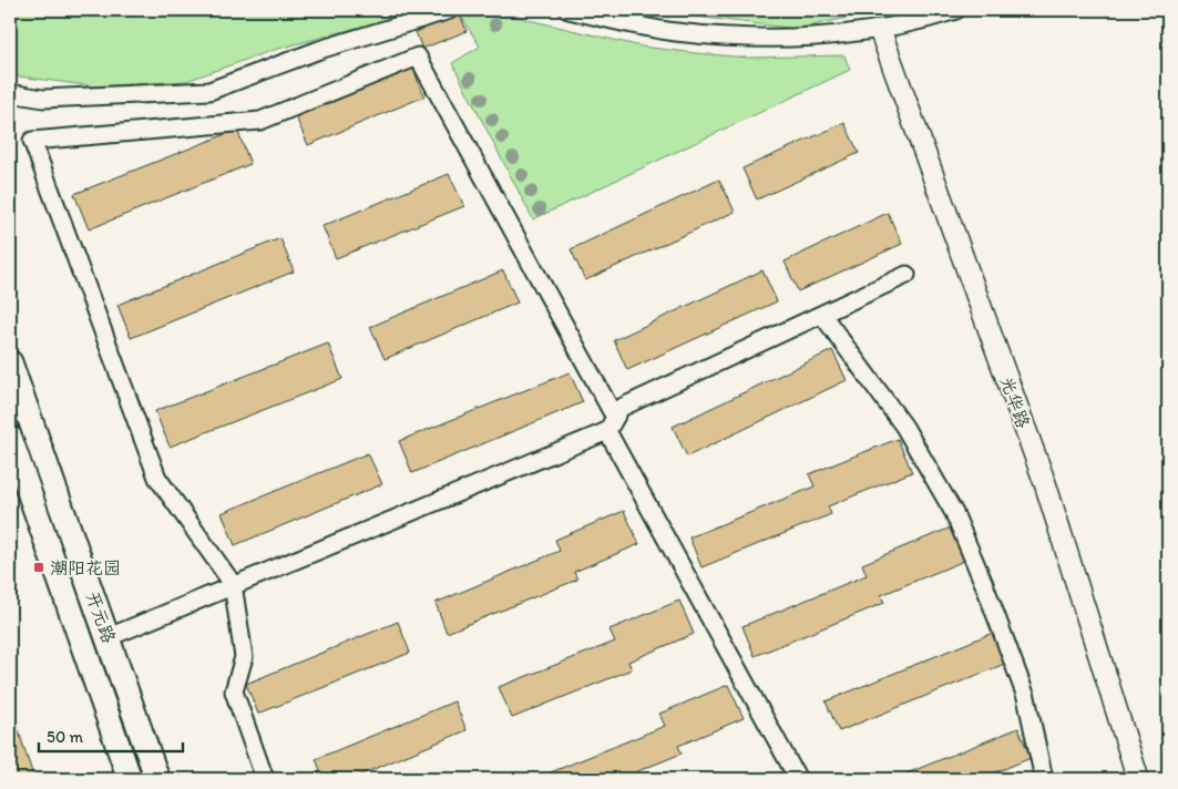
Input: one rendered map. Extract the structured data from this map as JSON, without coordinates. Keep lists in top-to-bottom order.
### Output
{
  "streets": {
    "main road": ["开元路"],
    "street": ["光华路"]
  },
  "places": {
    "transit": ["潮阳花园"]
  },
  "scale_bar": "50 m"
}
